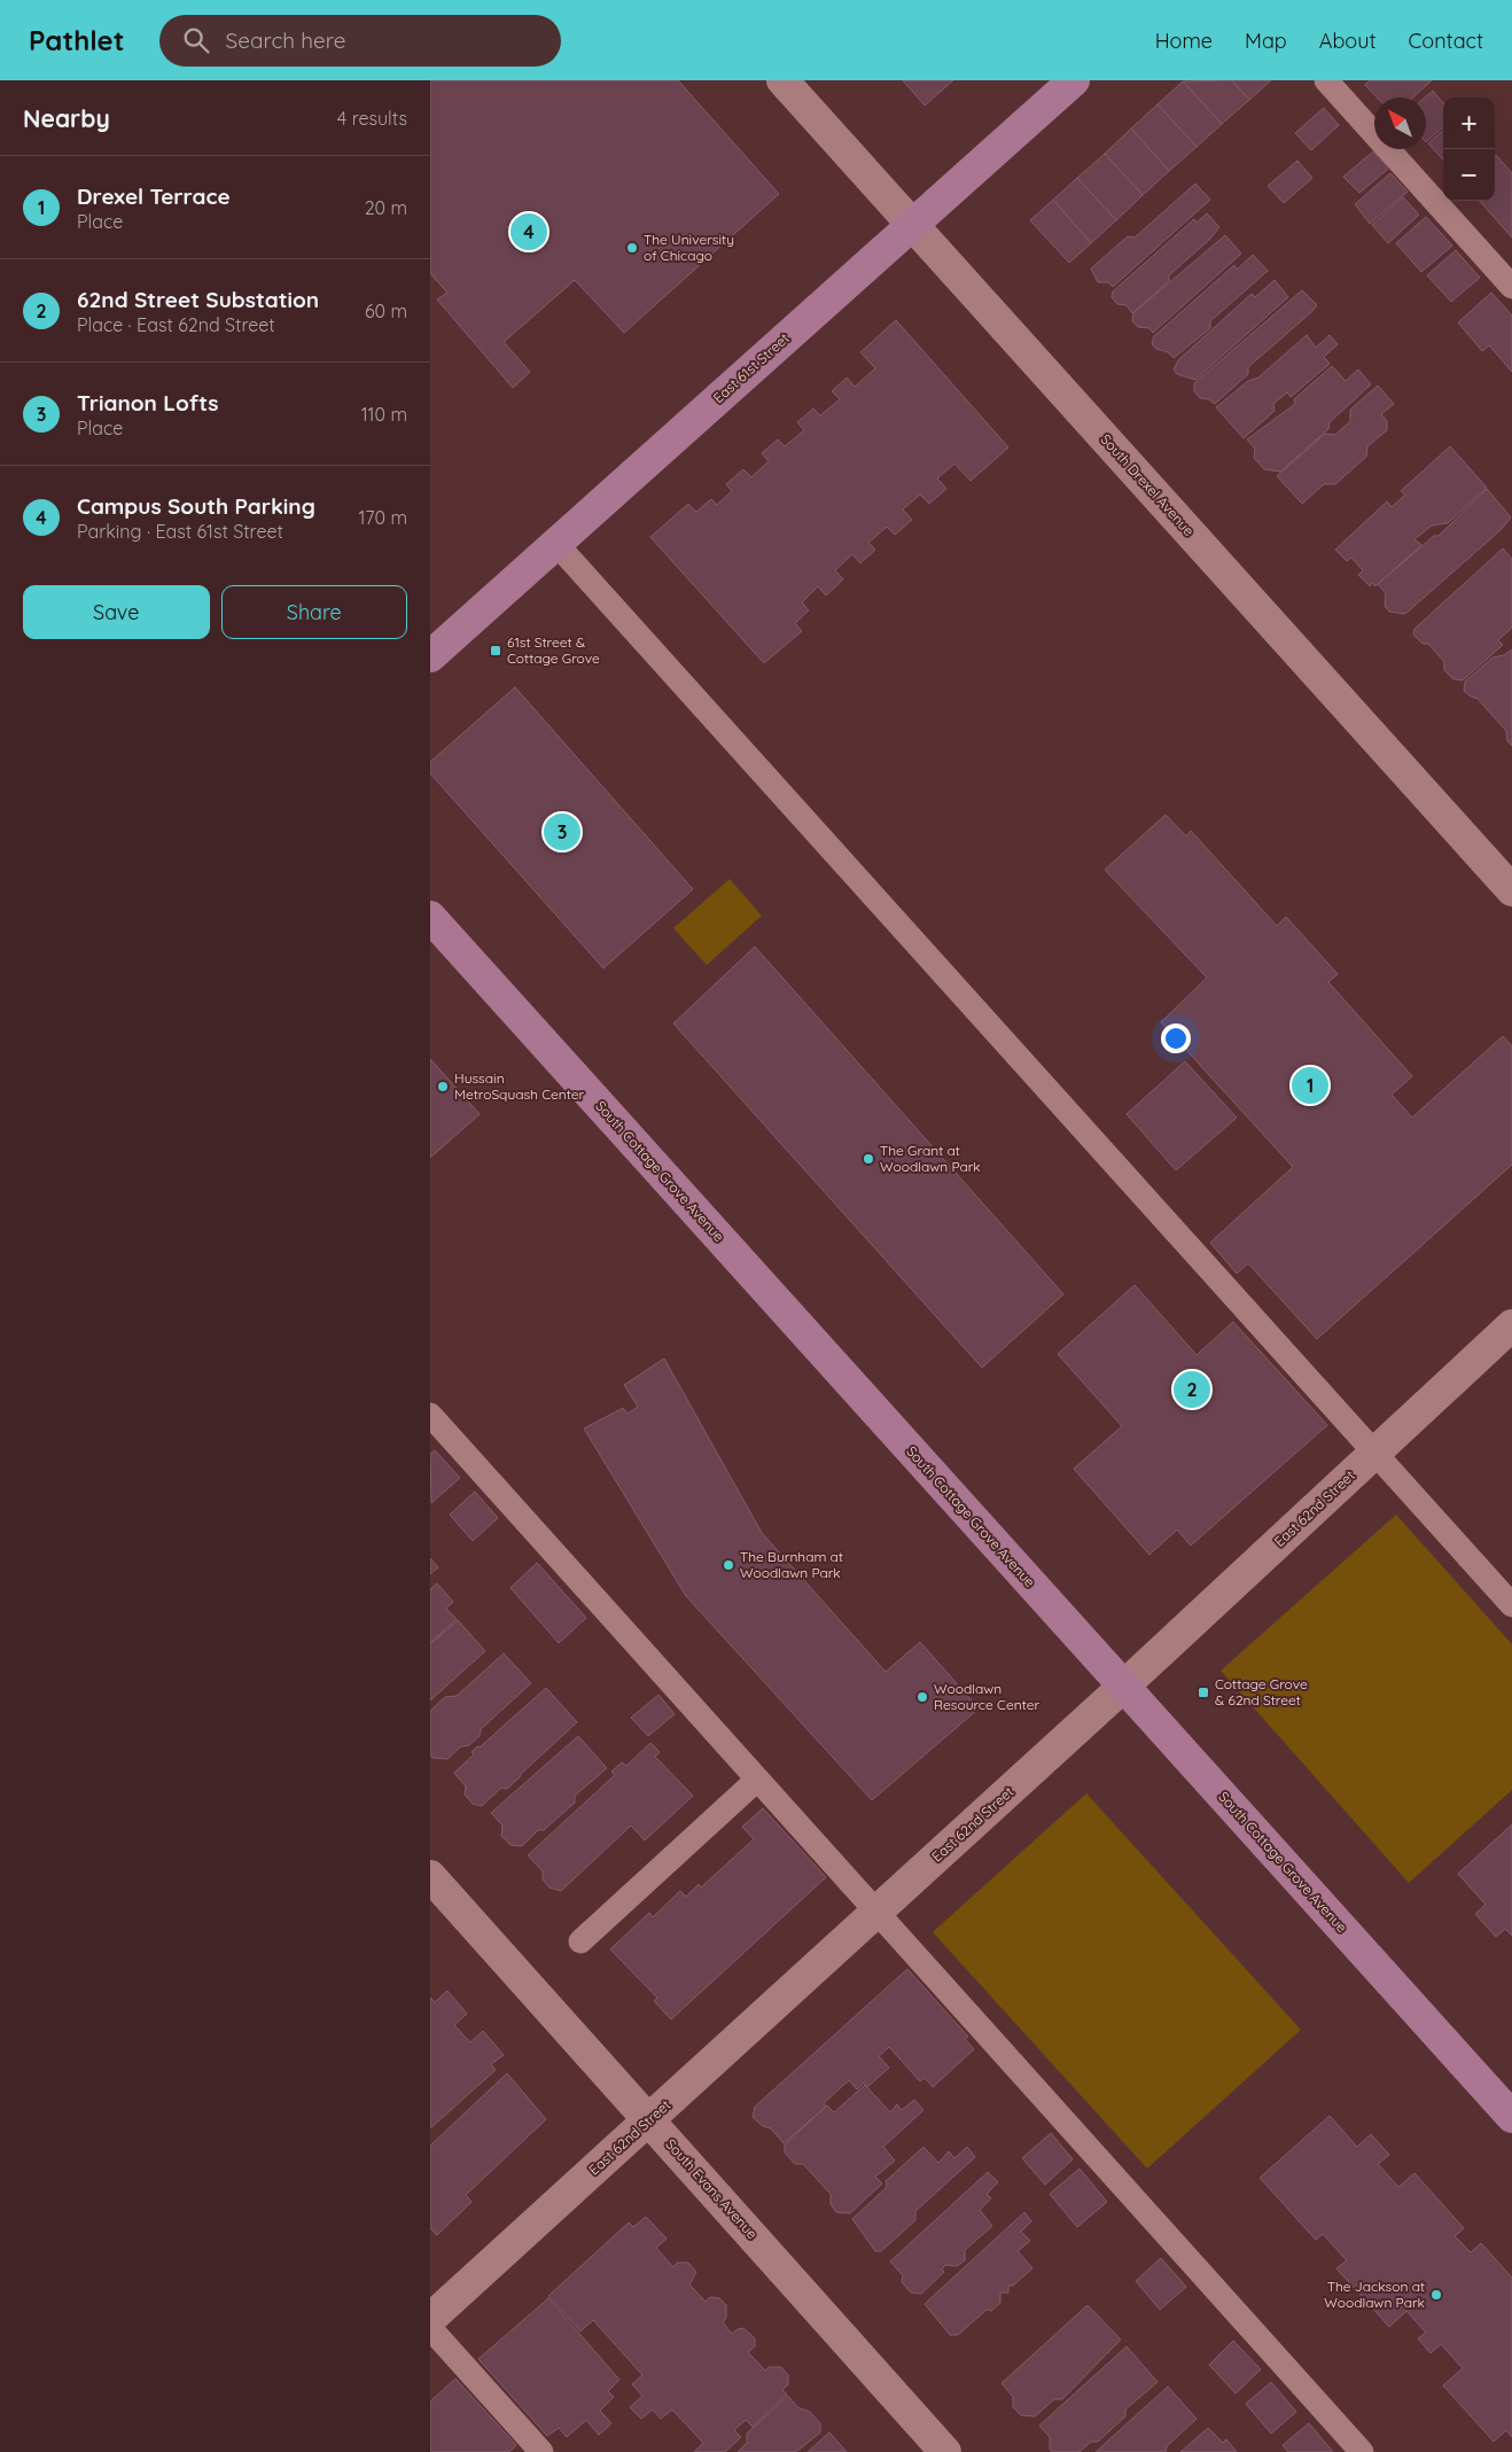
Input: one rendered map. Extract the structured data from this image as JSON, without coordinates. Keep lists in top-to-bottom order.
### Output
{
  "streets": {
    "main road": ["East 61st Street", "South Cottage Grove Avenue"],
    "street": ["South Drexel Avenue", "East 62nd Street", "South Evans Avenue"]
  },
  "crossings": [
    ["East 61st Street", "South Drexel Avenue"],
    ["South Cottage Grove Avenue", "East 62nd Street"],
    ["East 62nd Street", "South Evans Avenue"]
  ],
  "places": {
    "other": [
      "The University of Chicago",
      "Hussain MetroSquash Center",
      "The Grant at Woodlawn Park",
      "The Burnham at Woodlawn Park",
      "Woodlawn Resource Center",
      "The Jackson at Woodlawn Park"
    ],
    "transit": ["61st Street & Cottage Grove", "Cottage Grove & 62nd Street"]
  },
  "north": "top left",
  "page": {
    "header": "Pathlet",
    "search": "Search here",
    "nav": [
      "Home",
      "Map",
      "About",
      "Contact"
    ],
    "heading": ["Nearby", "4 results"],
    "map_buttons": ["+", "−"],
    "list": [
      {
        "mark": "1",
        "name": "Drexel Terrace",
        "note": "Place",
        "value": "20 m"
      },
      {
        "mark": "2",
        "name": "62nd Street Substation",
        "note": "Place · East 62nd Street",
        "value": "60 m"
      },
      {
        "mark": "3",
        "name": "Trianon Lofts",
        "note": "Place",
        "value": "110 m"
      },
      {
        "mark": "4",
        "name": "Campus South Parking",
        "note": "Parking · East 61st Street",
        "value": "170 m"
      }
    ],
    "pins": [
      "4",
      "3",
      "1",
      "2"
    ],
    "buttons": ["Save", "Share"]
  }
}
